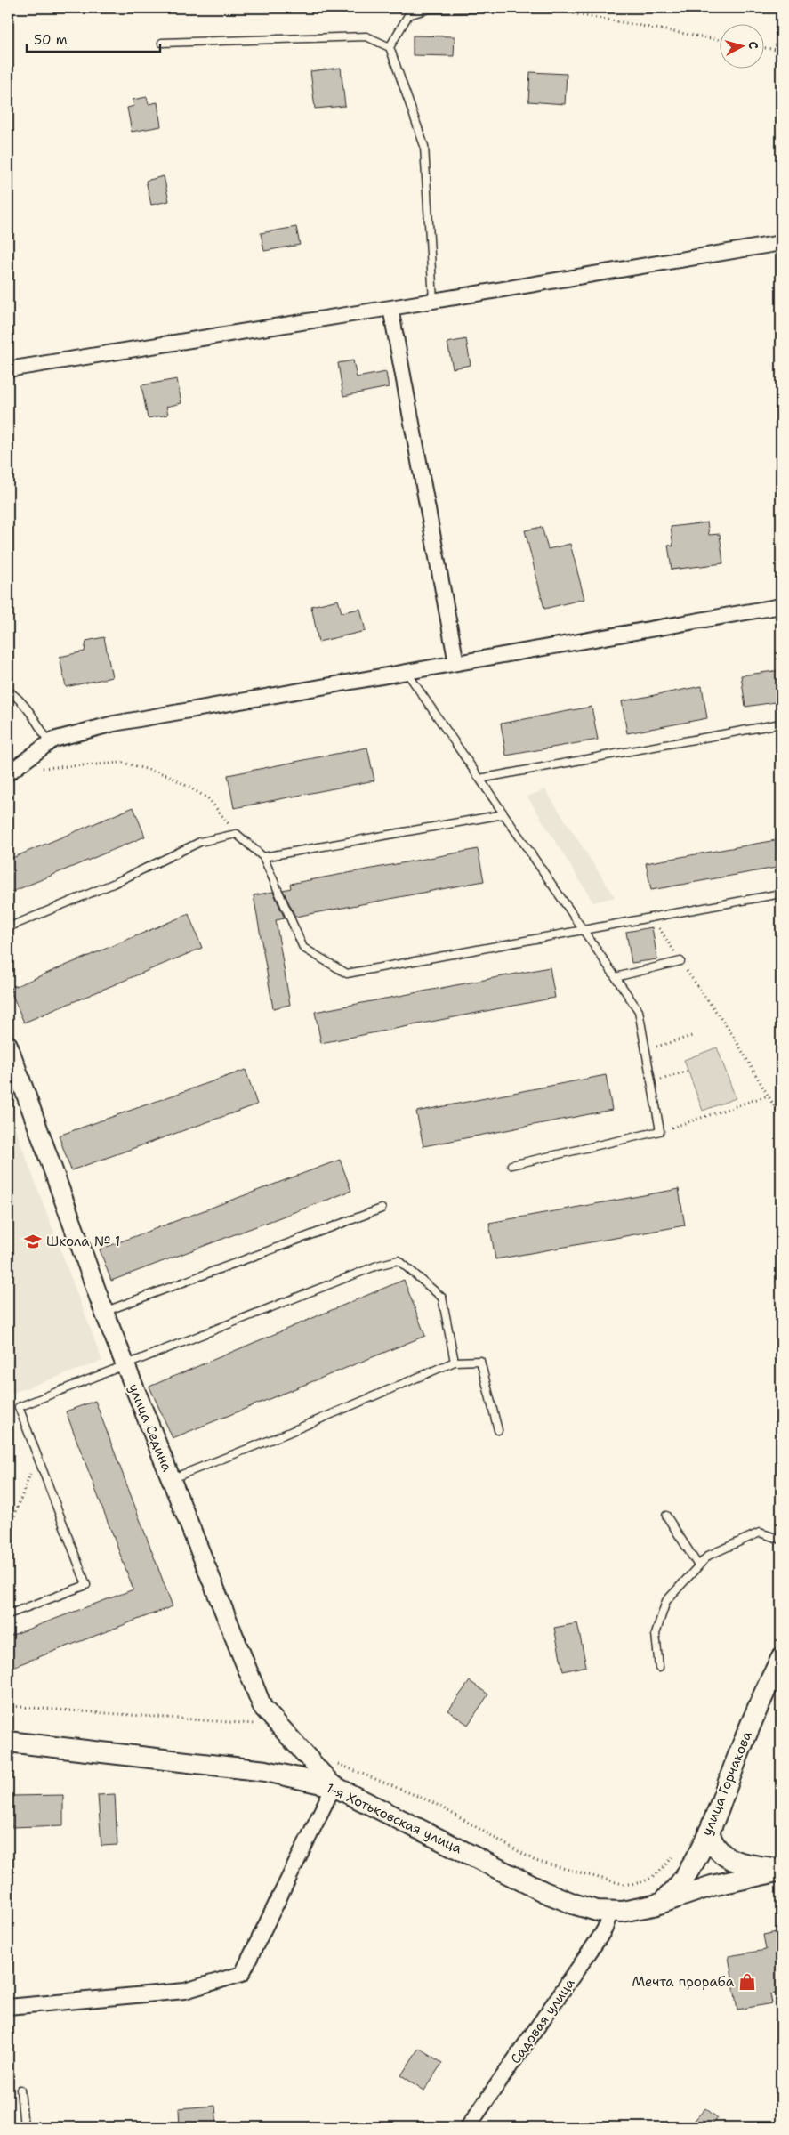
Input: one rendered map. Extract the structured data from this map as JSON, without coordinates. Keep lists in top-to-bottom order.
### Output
{
  "streets": {
    "main road": ["улица Горчакова", "1-я Хотьковская улица"],
    "street": ["улица Седина", "Садовая улица"]
  },
  "crossings": [
    ["улица Седина", "1-я Хотьковская улица"],
    ["улица Горчакова", "1-я Хотьковская улица"],
    ["1-я Хотьковская улица", "Садовая улица"]
  ],
  "places": {
    "school or university": ["Школа № 1"],
    "shop": ["Мечта прораба"]
  },
  "scale_bar": "50 m",
  "north": "right"
}
